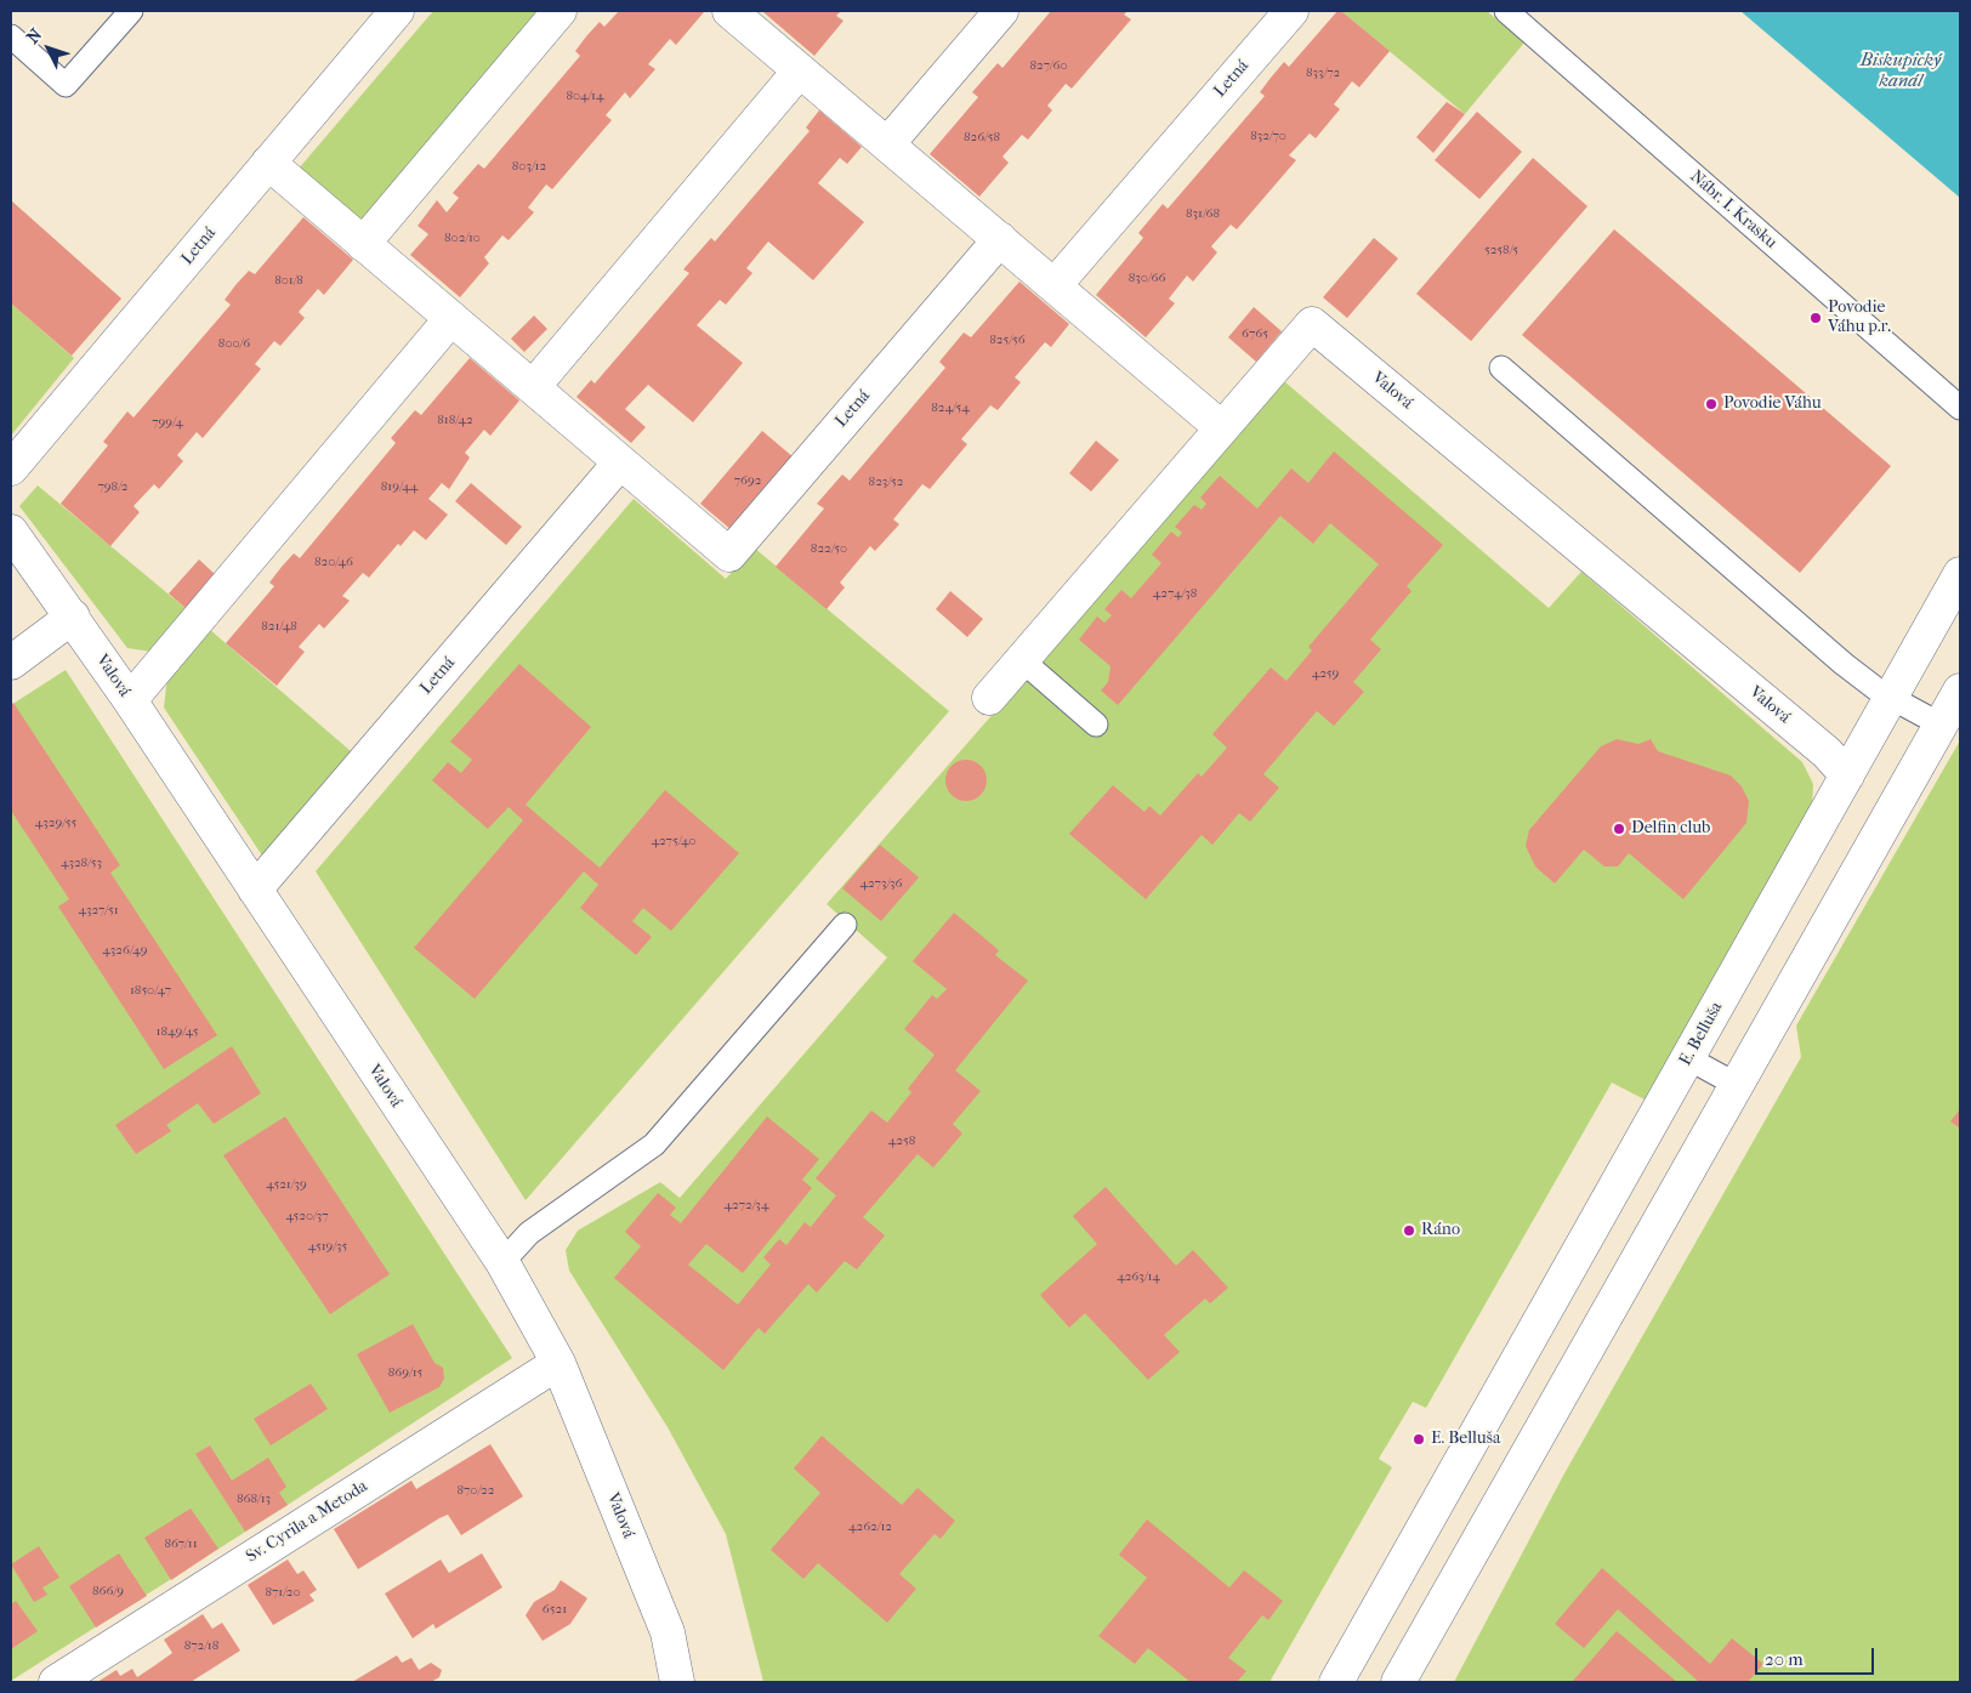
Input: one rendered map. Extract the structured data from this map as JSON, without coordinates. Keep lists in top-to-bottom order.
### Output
{
  "streets": {
    "street": [
      "Letná",
      "Valová",
      "E. Belluša",
      "Sv. Cyrila a Metoda"
    ],
    "lane": ["Nábr. I. Krasku"]
  },
  "crossings": [
    ["Letná", "Valová"],
    ["Valová", "E. Belluša"],
    ["Valová", "Sv. Cyrila a Metoda"]
  ],
  "water": ["Biskupický kanál"],
  "places": [
    "Povodie Váhu p.r.",
    "Povodie Váhu",
    "Delfin club",
    "Ráno",
    "E. Belluša"
  ],
  "house_numbers": [
    "827/60",
    "833/72",
    "804/14",
    "832/70",
    "826/58",
    "803/12",
    "831/68",
    "802/10",
    "5258/5",
    "830/66",
    "801/8",
    "6765",
    "825/56",
    "800/6",
    "824/54",
    "818/42",
    "799/4",
    "7692",
    "823/52",
    "798/2",
    "819/44",
    "822/50",
    "820/46",
    "4274/38",
    "821/48",
    "4259",
    "4329/55",
    "4275/40",
    "4328/53",
    "4273/36",
    "4327/51",
    "4326/49",
    "1850/47",
    "1849/45",
    "4258",
    "4521/39",
    "4272/34",
    "4520/37",
    "4519/35",
    "4263/14",
    "869/15",
    "870/22",
    "868/13",
    "4262/12",
    "867/11",
    "866/9",
    "871/20",
    "6521",
    "872/18"
  ],
  "scale_bar": "20 m",
  "north": "top left"
}
